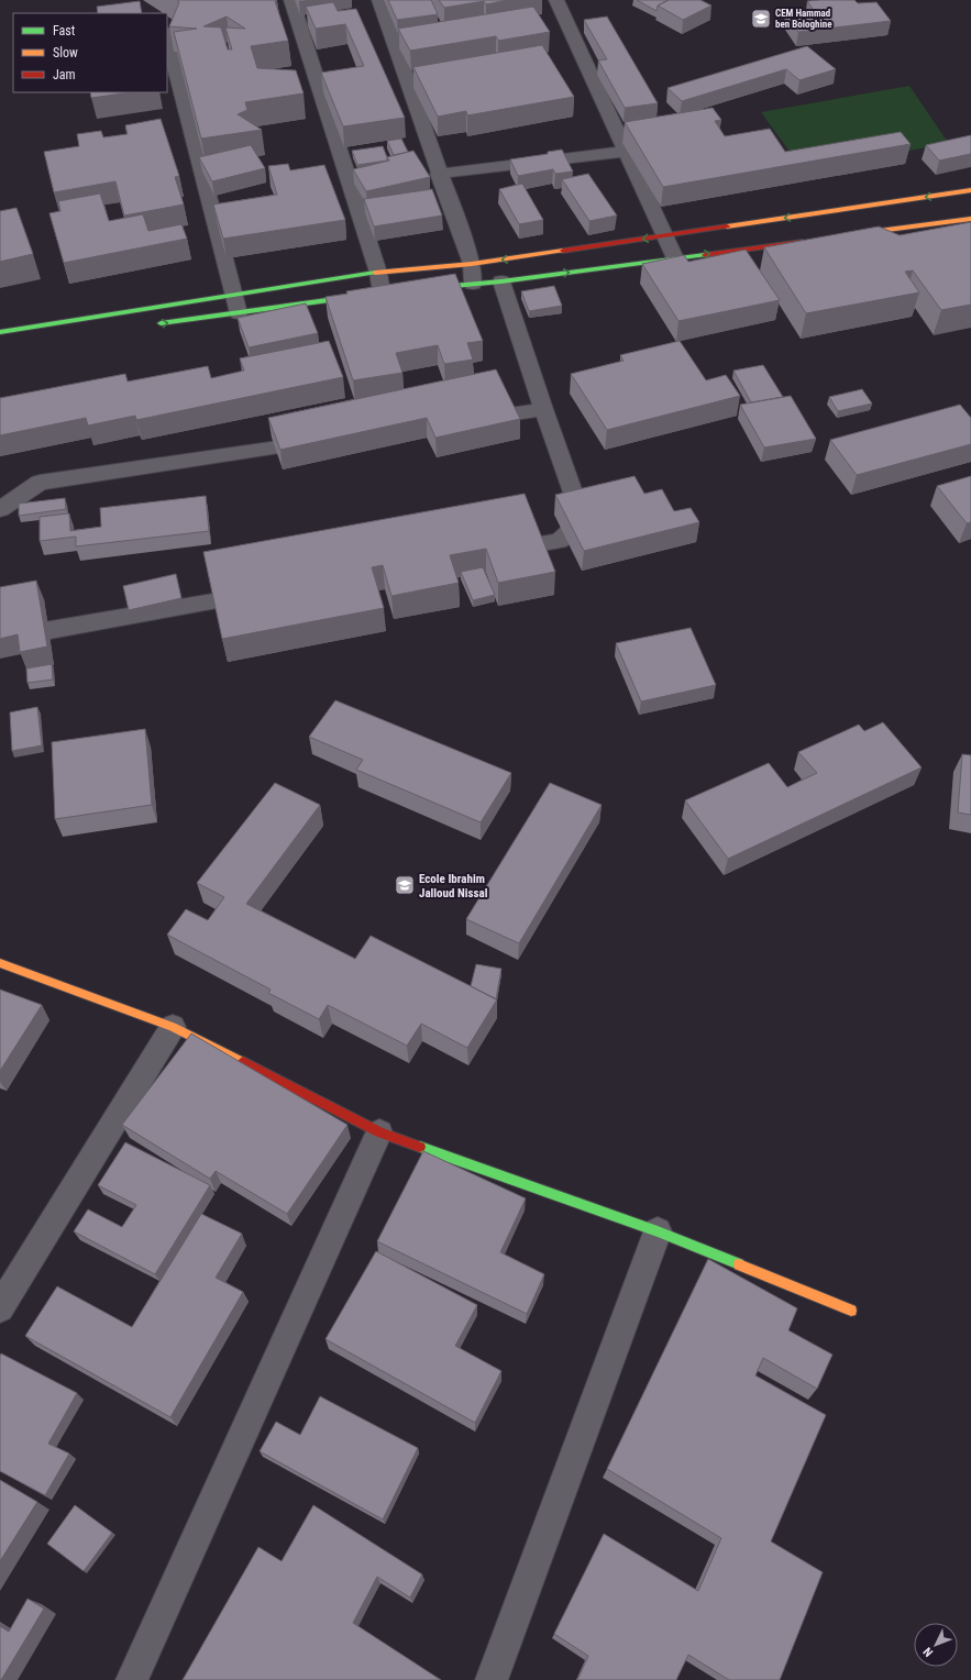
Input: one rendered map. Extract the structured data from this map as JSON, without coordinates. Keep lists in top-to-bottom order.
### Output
{
  "places": {
    "school or university": ["CEM Hammad ben Bologhine", "Ecole Ibrahim Jalloud Nissal"]
  },
  "legend": ["Fast", "Slow", "Jam"],
  "north": "bottom left"
}
